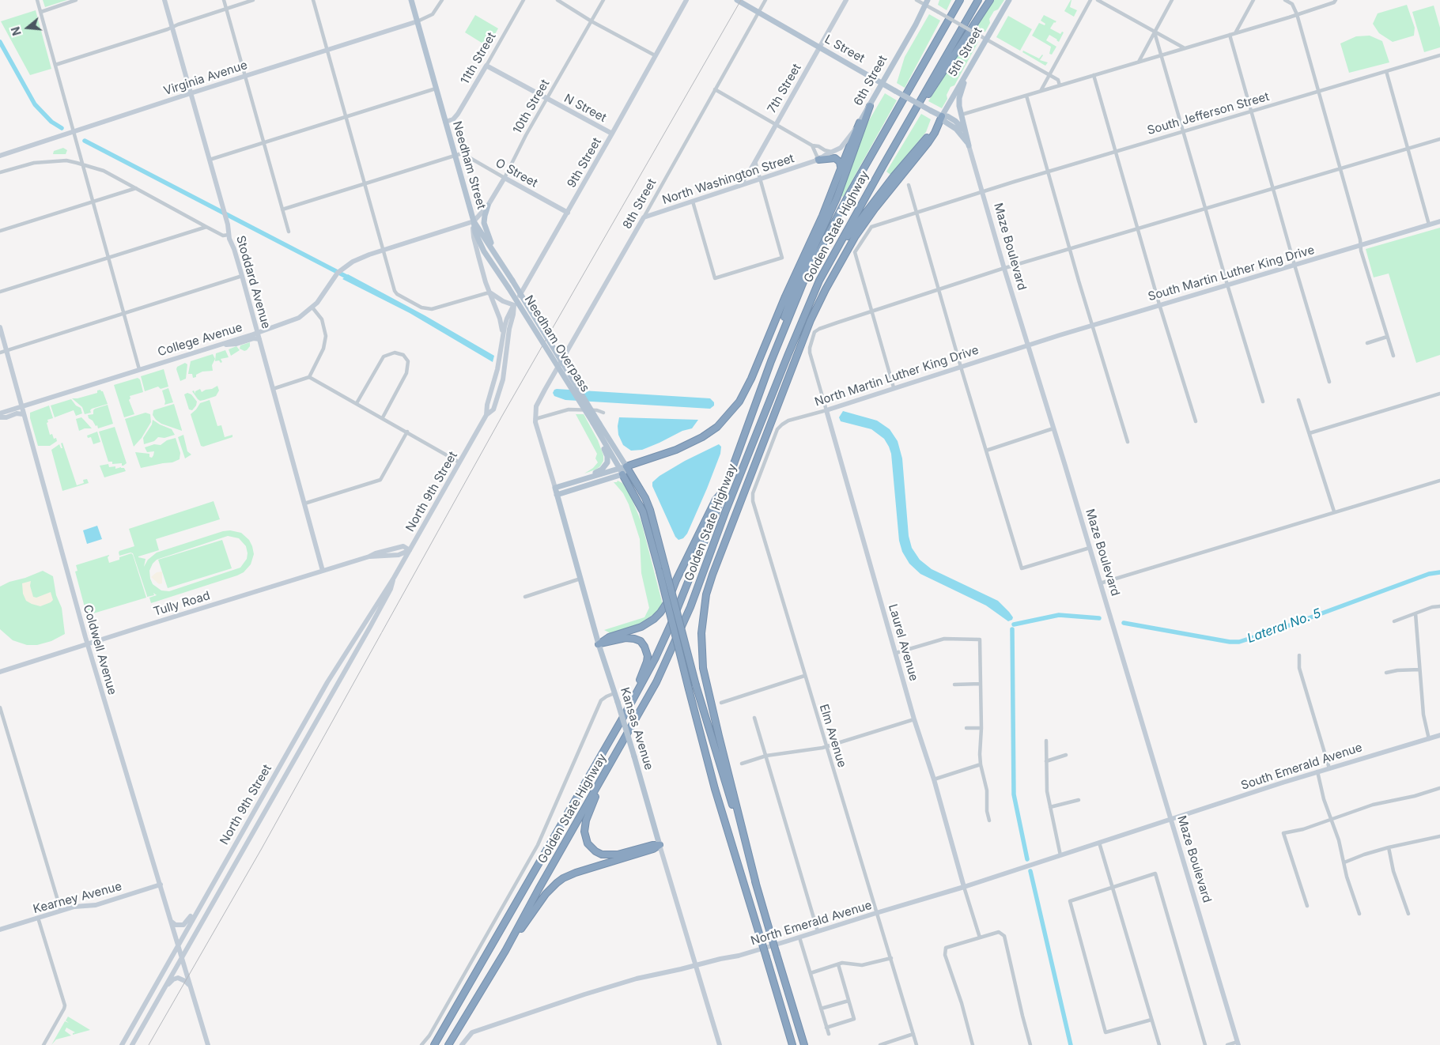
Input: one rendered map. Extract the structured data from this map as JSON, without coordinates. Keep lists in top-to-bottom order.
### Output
{
  "streets": {
    "highway": ["Golden State Highway"],
    "main road": [
      "L Street",
      "5th Street",
      "6th Street",
      "Needham Street",
      "Maze Boulevard",
      "Needham Overpass",
      "Kansas Avenue"
    ],
    "street": [
      "11th Street",
      "Virginia Avenue",
      "7th Street",
      "10th Street",
      "N Street",
      "South Jefferson Street",
      "9th Street",
      "O Street",
      "North Washington Street",
      "8th Street",
      "South Martin Luther King Drive",
      "Stoddard Avenue",
      "College Avenue",
      "North Martin Luther King Drive",
      "North 9th Street",
      "Tully Road",
      "Laurel Avenue",
      "Coldwell Avenue",
      "Elm Avenue",
      "South Emerald Avenue",
      "Kearney Avenue",
      "North Emerald Avenue"
    ]
  },
  "crossings": [
    ["L Street", "5th Street"],
    ["L Street", "6th Street"],
    ["L Street", "7th Street"],
    ["L Street", "8th Street"],
    ["L Street", "Maze Boulevard"],
    ["5th Street", "Maze Boulevard"],
    ["11th Street", "N Street"],
    ["11th Street", "Needham Street"],
    ["Virginia Avenue", "Needham Street"],
    ["Virginia Avenue", "Stoddard Avenue"],
    ["6th Street", "North Washington Street"],
    ["7th Street", "North Washington Street"],
    ["10th Street", "N Street"],
    ["10th Street", "Needham Street"],
    ["10th Street", "O Street"],
    ["10th Street", "College Avenue"],
    ["10th Street", "Needham Overpass"],
    ["N Street", "9th Street"],
    ["South Jefferson Street", "Maze Boulevard"],
    ["South Jefferson Street", "Laurel Avenue"],
    ["9th Street", "Needham Street"],
    ["9th Street", "O Street"],
    ["9th Street", "North 9th Street"],
    ["Needham Street", "O Street"],
    ["Needham Street", "College Avenue"],
    ["Needham Street", "Needham Overpass"],
    ["Needham Street", "North 9th Street"],
    ["North Washington Street", "8th Street"],
    ["8th Street", "Kansas Avenue"],
    ["Maze Boulevard", "South Martin Luther King Drive"],
    ["Maze Boulevard", "North Martin Luther King Drive"],
    ["Maze Boulevard", "South Emerald Avenue"],
    ["Maze Boulevard", "North Emerald Avenue"],
    ["South Martin Luther King Drive", "North Martin Luther King Drive"],
    ["Stoddard Avenue", "College Avenue"],
    ["Stoddard Avenue", "Tully Road"],
    ["College Avenue", "Needham Overpass"],
    ["College Avenue", "Coldwell Avenue"],
    ["North Martin Luther King Drive", "Laurel Avenue"],
    ["North Martin Luther King Drive", "Elm Avenue"],
    ["North 9th Street", "Tully Road"],
    ["North 9th Street", "Coldwell Avenue"],
    ["Tully Road", "Coldwell Avenue"],
    ["Laurel Avenue", "North Emerald Avenue"],
    ["Coldwell Avenue", "Kearney Avenue"],
    ["Kansas Avenue", "North Emerald Avenue"],
    ["Elm Avenue", "North Emerald Avenue"],
    ["South Emerald Avenue", "North Emerald Avenue"]
  ],
  "water": ["Lateral No. 5"],
  "north": "left"
}
